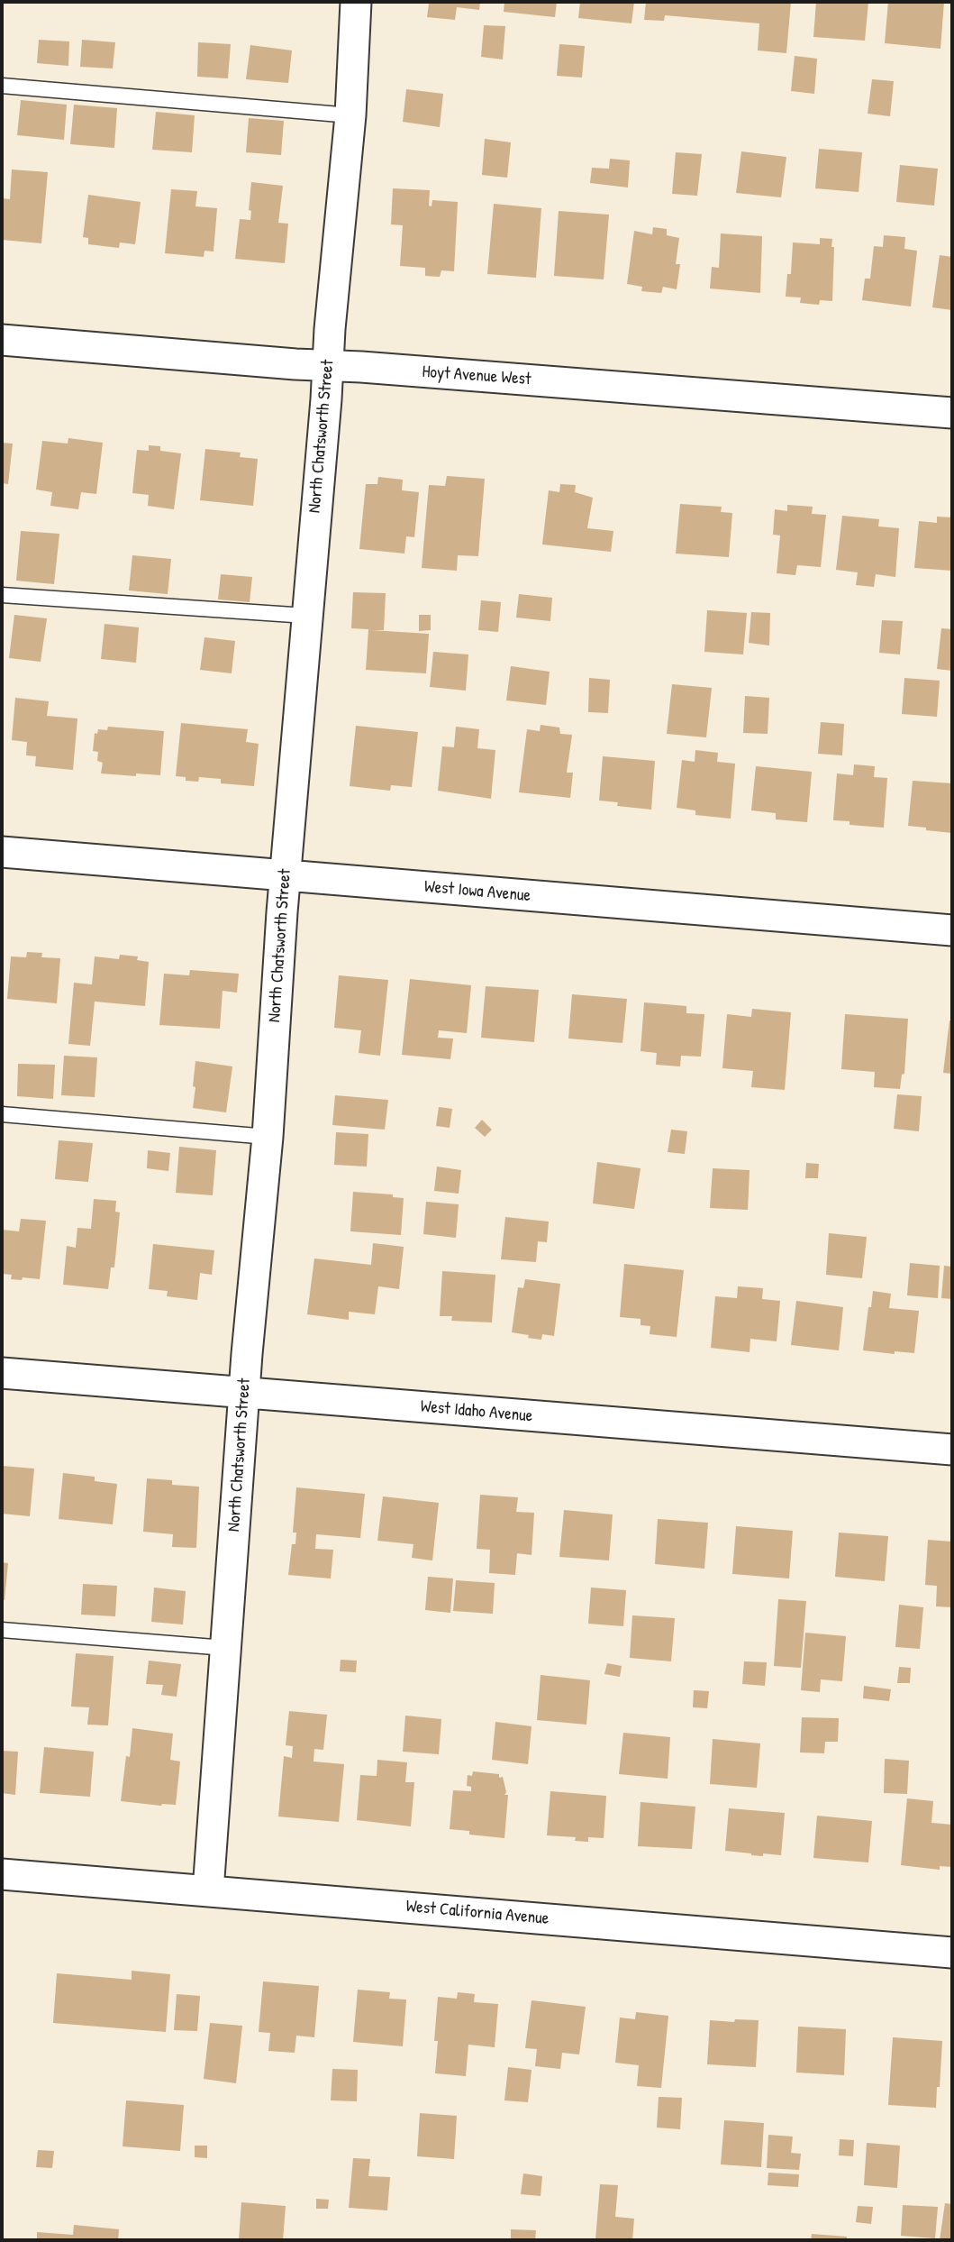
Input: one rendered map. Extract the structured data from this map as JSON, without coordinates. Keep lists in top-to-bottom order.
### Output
{
  "streets": {
    "street": [
      "Hoyt Avenue West",
      "North Chatsworth Street",
      "West Iowa Avenue",
      "West Idaho Avenue",
      "West California Avenue"
    ]
  },
  "crossings": [
    ["Hoyt Avenue West", "North Chatsworth Street"],
    ["North Chatsworth Street", "West Iowa Avenue"],
    ["North Chatsworth Street", "West Idaho Avenue"],
    ["North Chatsworth Street", "West California Avenue"]
  ]
}
